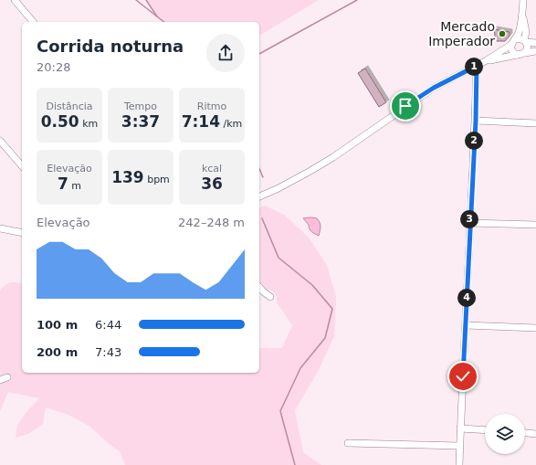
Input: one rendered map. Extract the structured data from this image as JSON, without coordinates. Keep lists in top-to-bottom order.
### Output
{
  "places": ["Mercado Imperador"],
  "page": {
    "heading": ["Corrida noturna", "20:28"],
    "pins": [
      "1",
      "2",
      "3",
      "4"
    ],
    "stats": [
      ["Distância", "0.50 km"],
      ["Tempo", "3:37"],
      ["Ritmo", "7:14 /km"],
      ["Elevação", "7 m"],
      ["139 bpm"],
      ["kcal", "36"]
    ],
    "chart": ["Elevação", "242–248 m"],
    "list": [
      {
        "name": "100 m",
        "note": "6:44"
      },
      {
        "name": "200 m",
        "note": "7:43"
      }
    ]
  }
}
